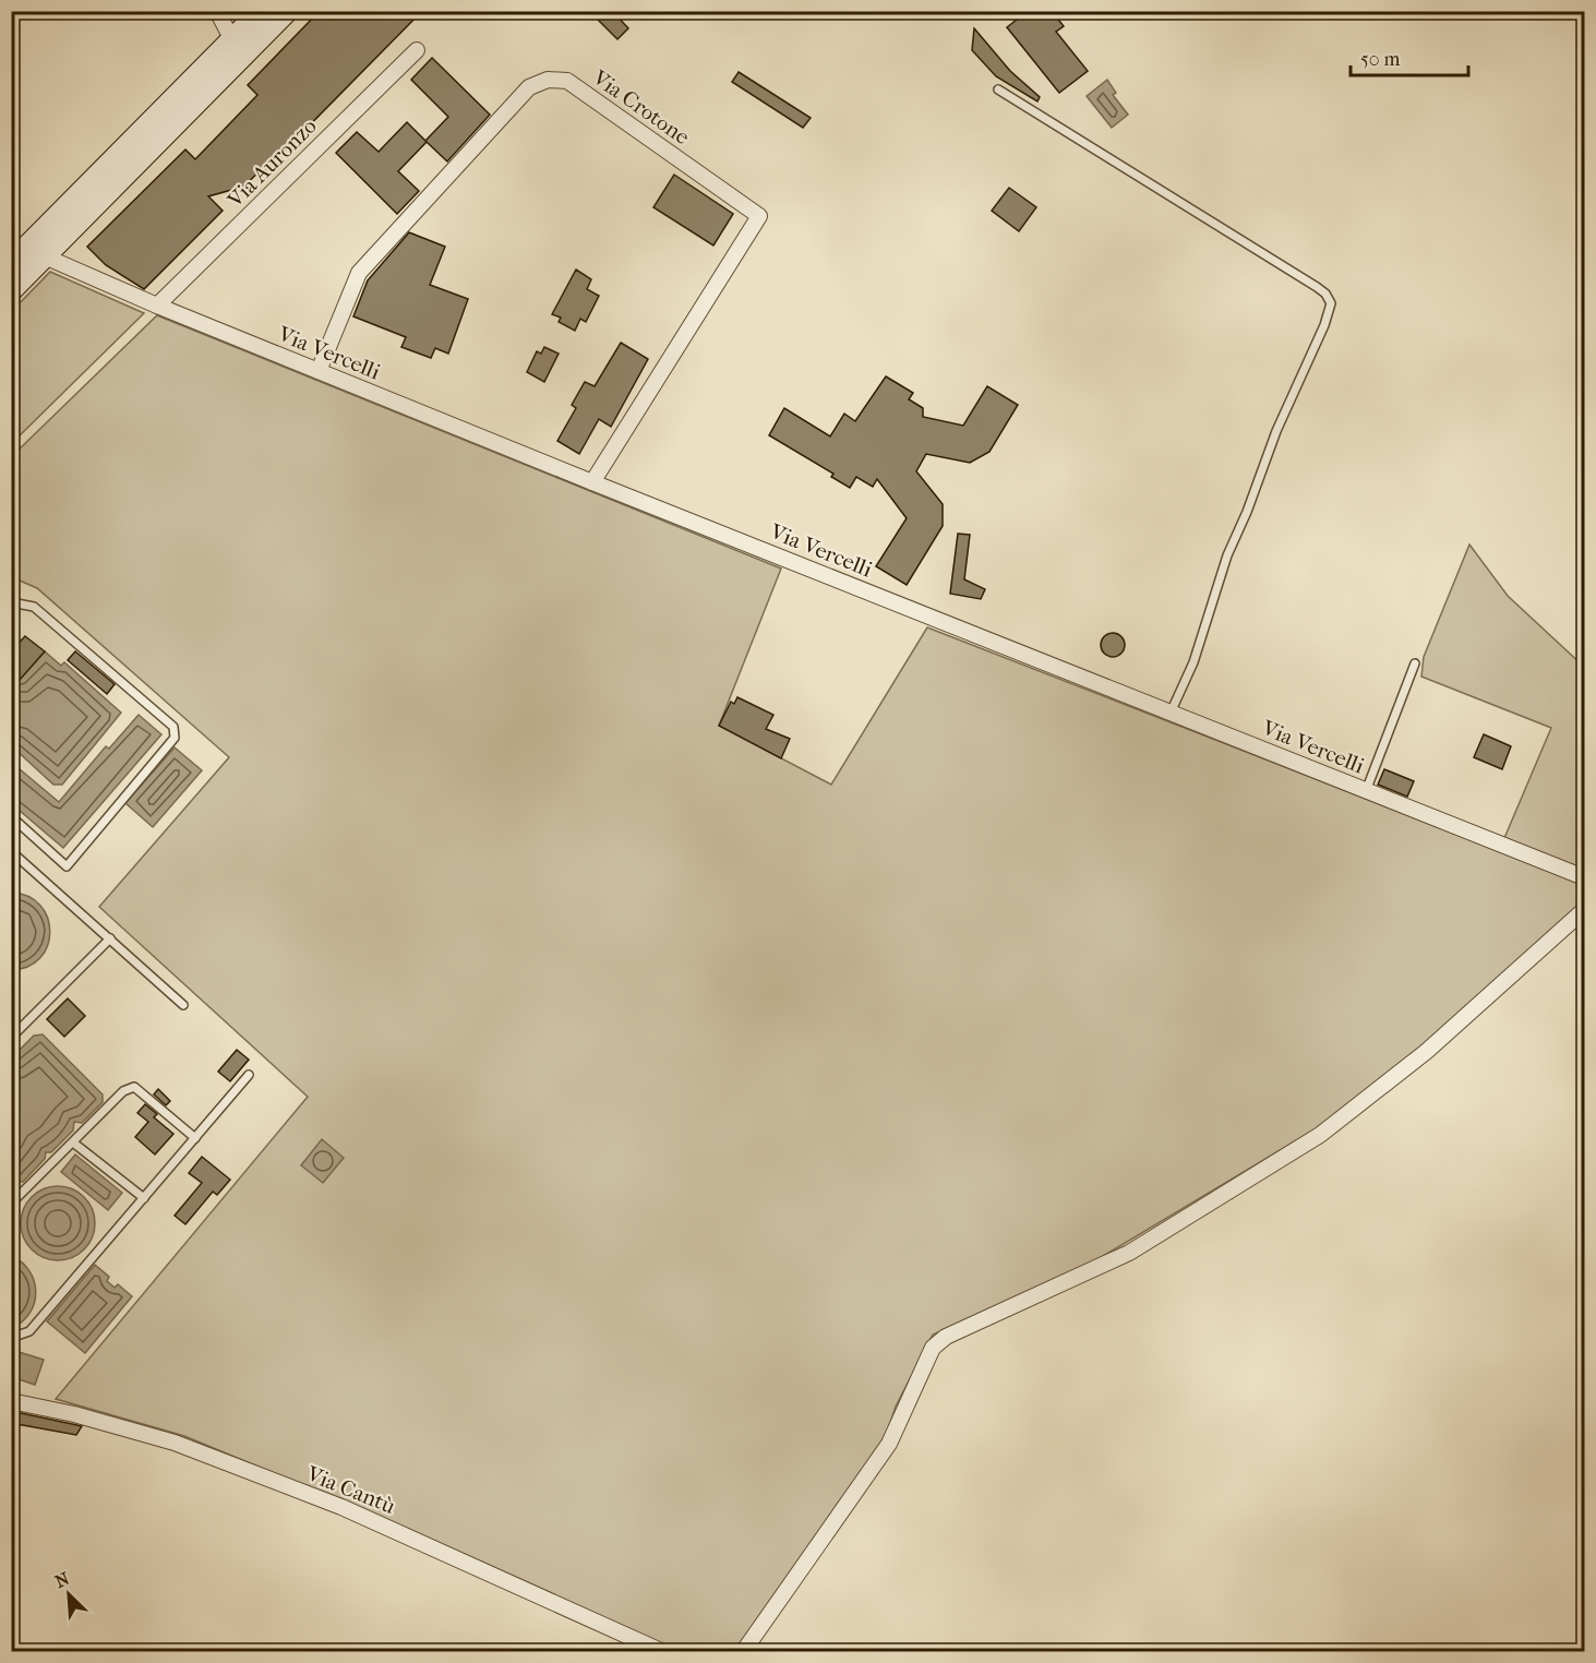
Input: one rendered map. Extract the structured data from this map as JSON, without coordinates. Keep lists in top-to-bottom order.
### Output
{
  "streets": {
    "street": [
      "Via Crotone",
      "Via Auronzo",
      "Via Vercelli",
      "Via Cantù"
    ]
  },
  "crossings": [
    ["Via Crotone", "Via Vercelli"],
    ["Via Auronzo", "Via Vercelli"]
  ],
  "scale_bar": "50 m",
  "north": "top left"
}
